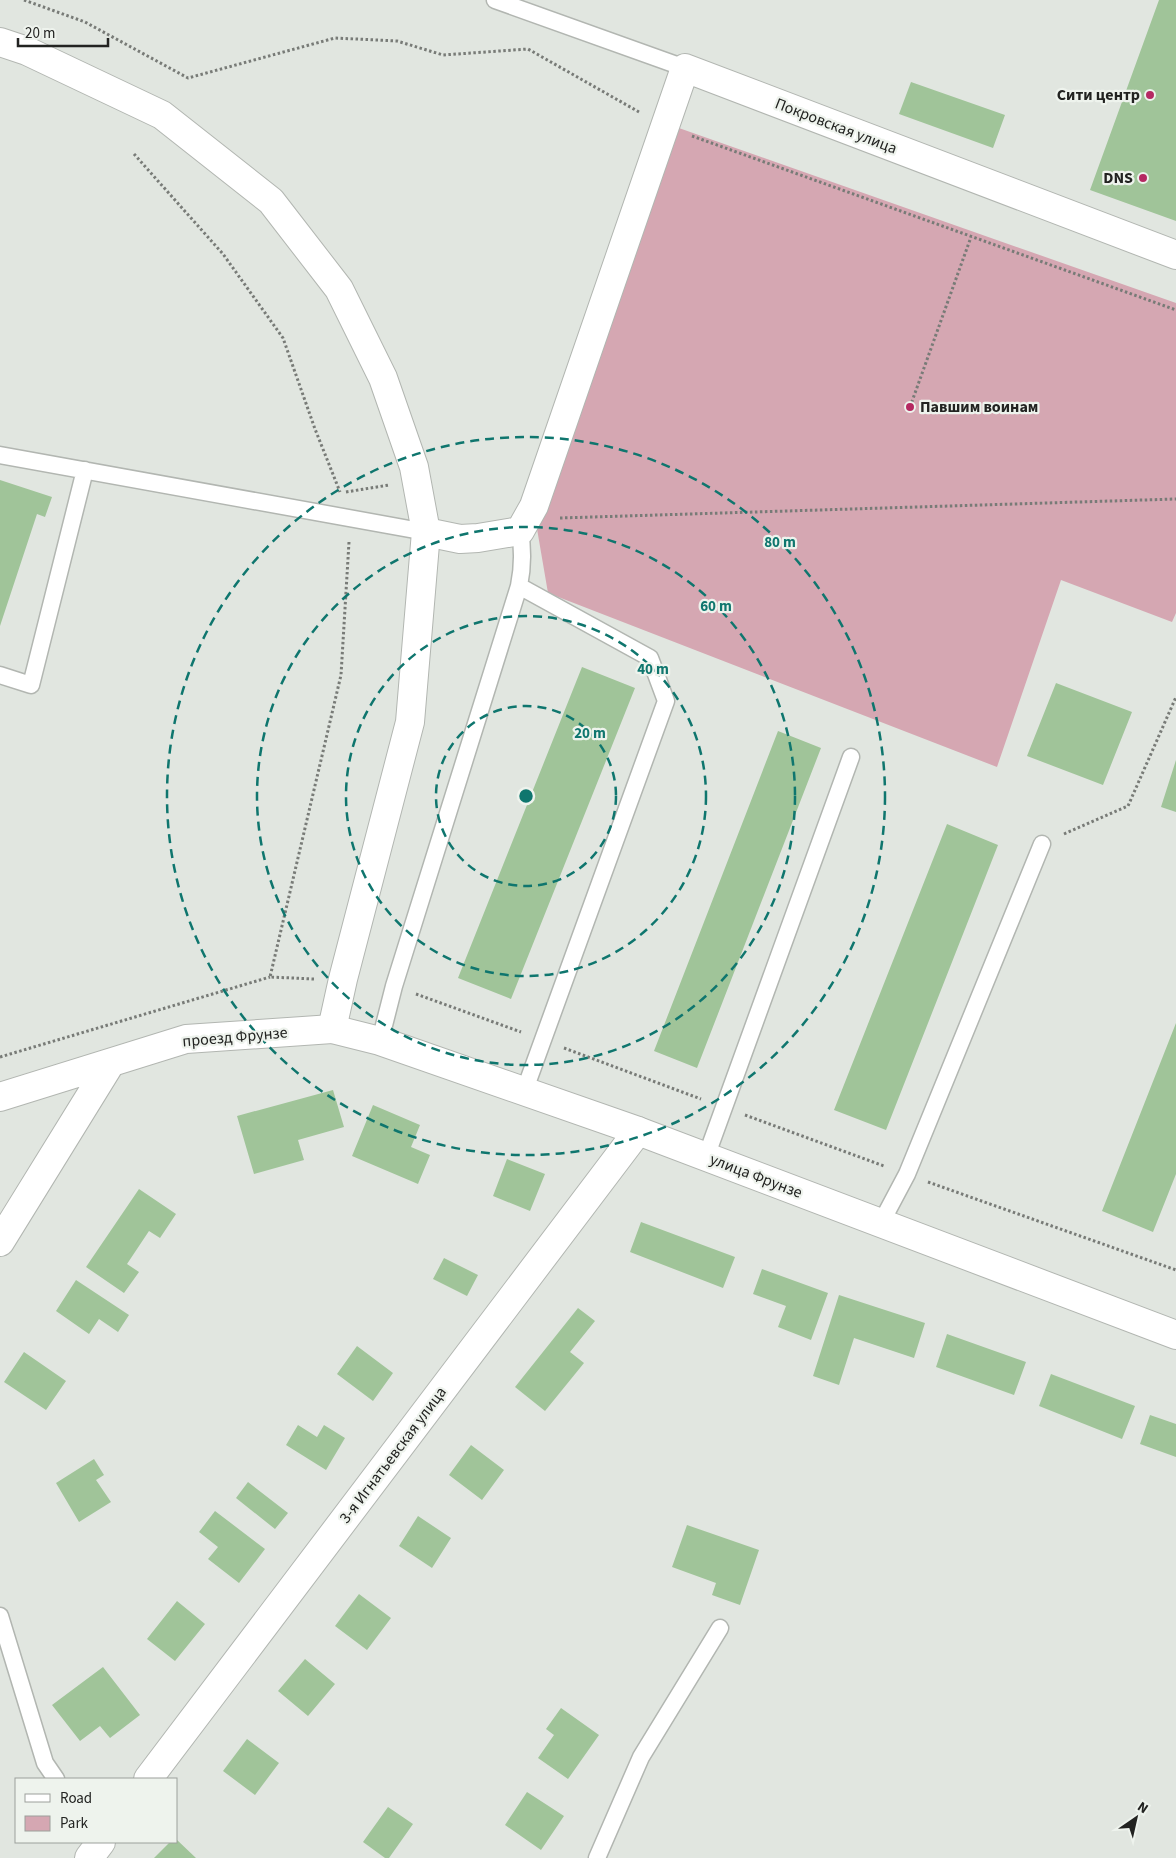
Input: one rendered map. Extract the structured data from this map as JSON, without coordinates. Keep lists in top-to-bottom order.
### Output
{
  "streets": {
    "street": [
      "Покровская улица",
      "проезд Фрунзе",
      "улица Фрунзе",
      "3-я Игнатьевская улица"
    ]
  },
  "crossings": [
    ["проезд Фрунзе", "улица Фрунзе"],
    ["улица Фрунзе", "3-я Игнатьевская улица"]
  ],
  "places": ["Сити центр", "DNS", "Павшим воинам"],
  "legend": ["Road", "Park"],
  "scale_bar": "20 m",
  "north": "top right",
  "rings": [
    "80 m",
    "60 m",
    "40 m",
    "20 m"
  ]
}
